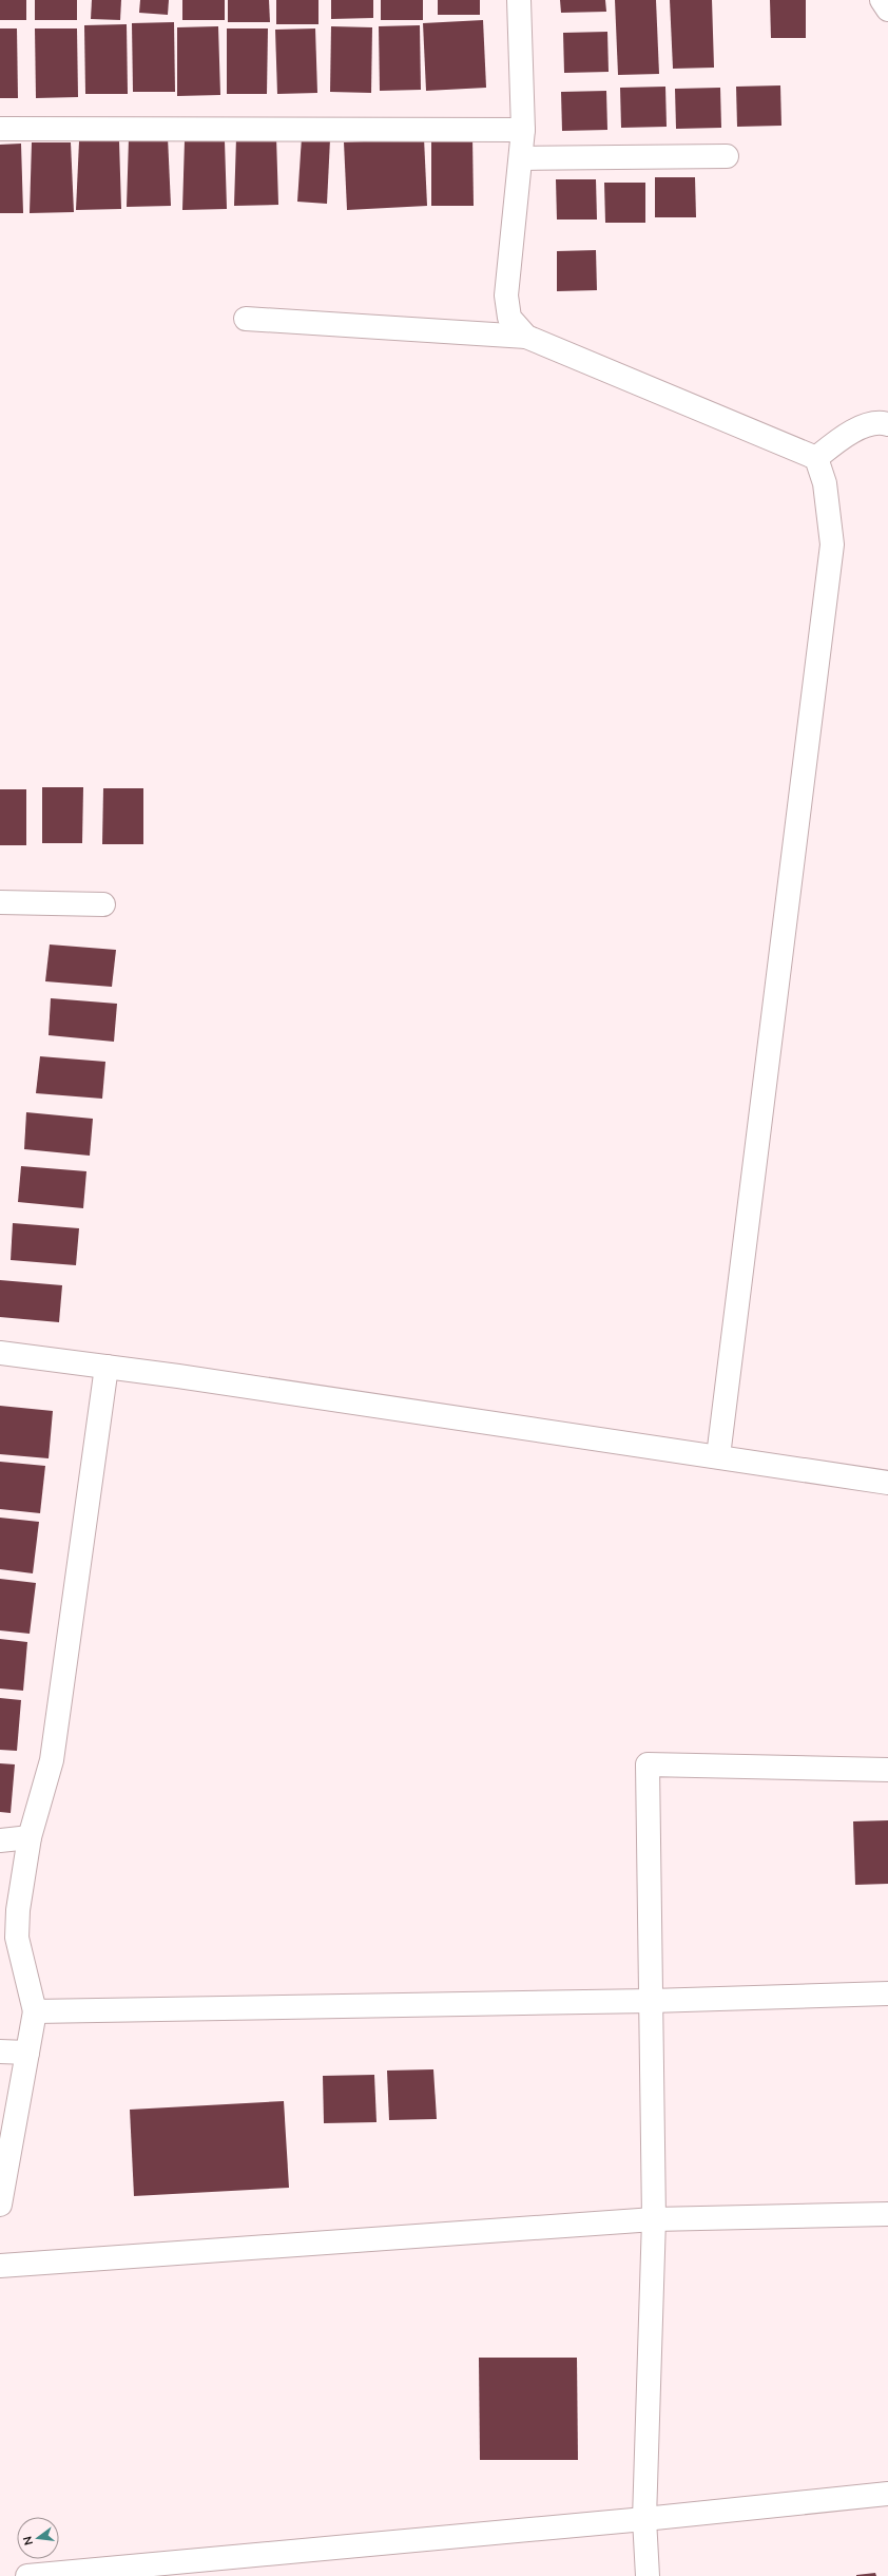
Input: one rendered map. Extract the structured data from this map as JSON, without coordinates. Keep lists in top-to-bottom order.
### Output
{
  "north": "left"
}
